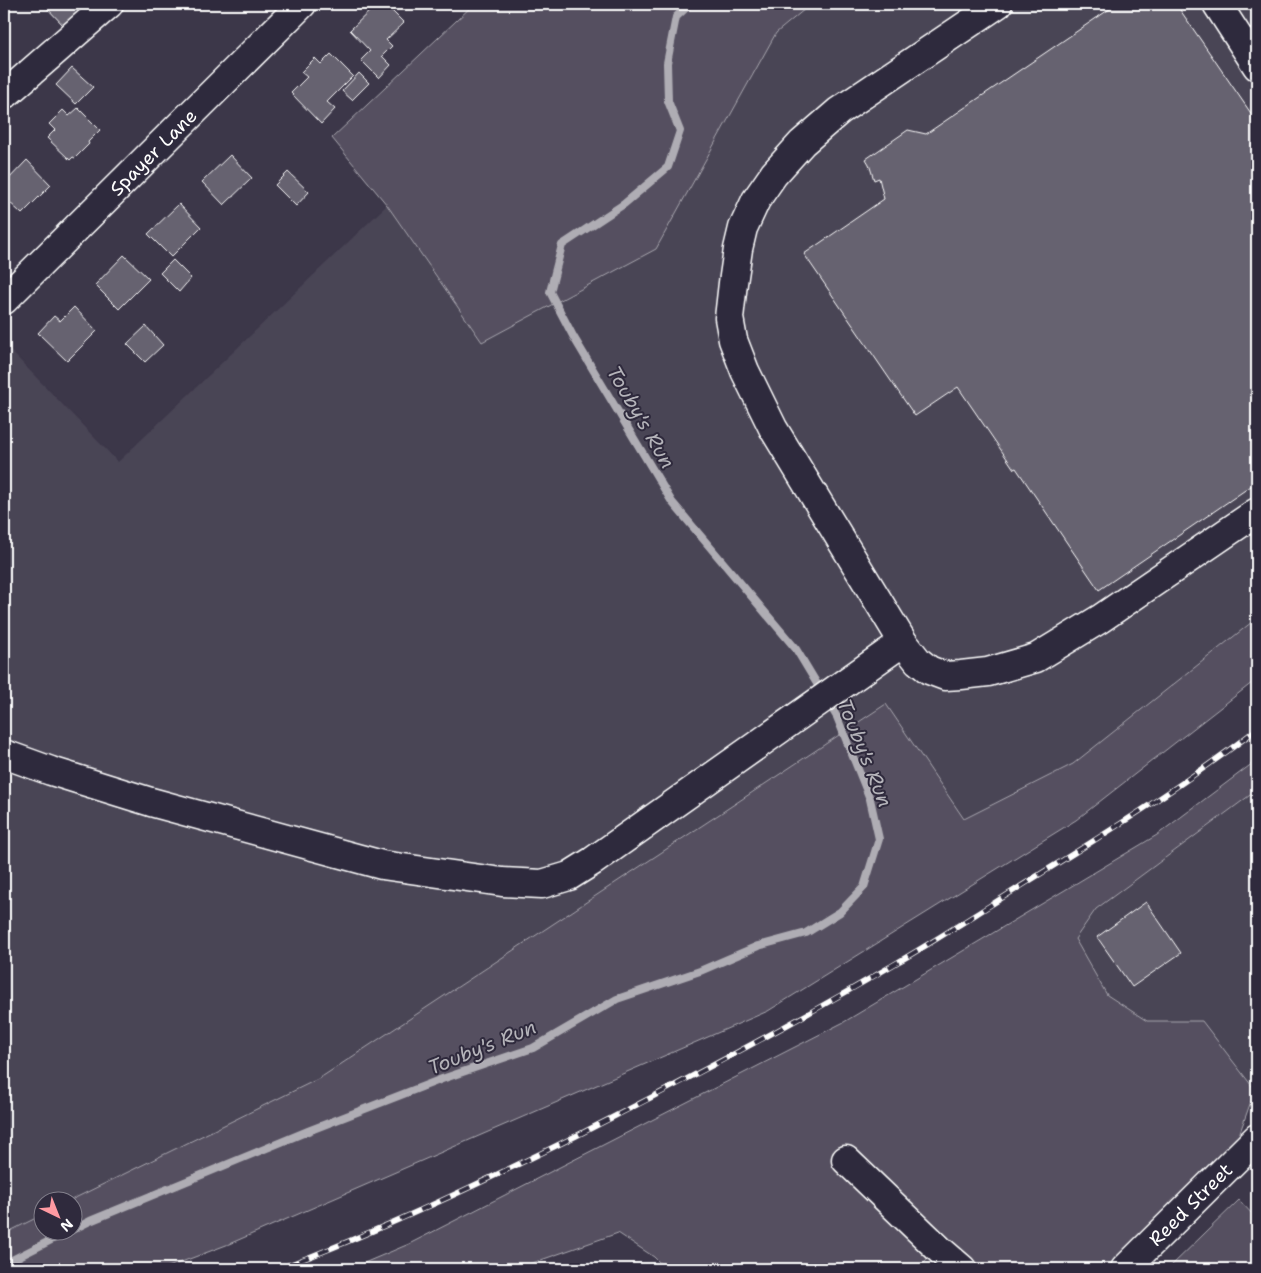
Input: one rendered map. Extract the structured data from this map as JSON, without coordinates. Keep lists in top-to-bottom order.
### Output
{
  "streets": {
    "street": ["Spayer Lane", "Reed Street"]
  },
  "water": ["Touby's Run"],
  "north": "bottom right"
}
